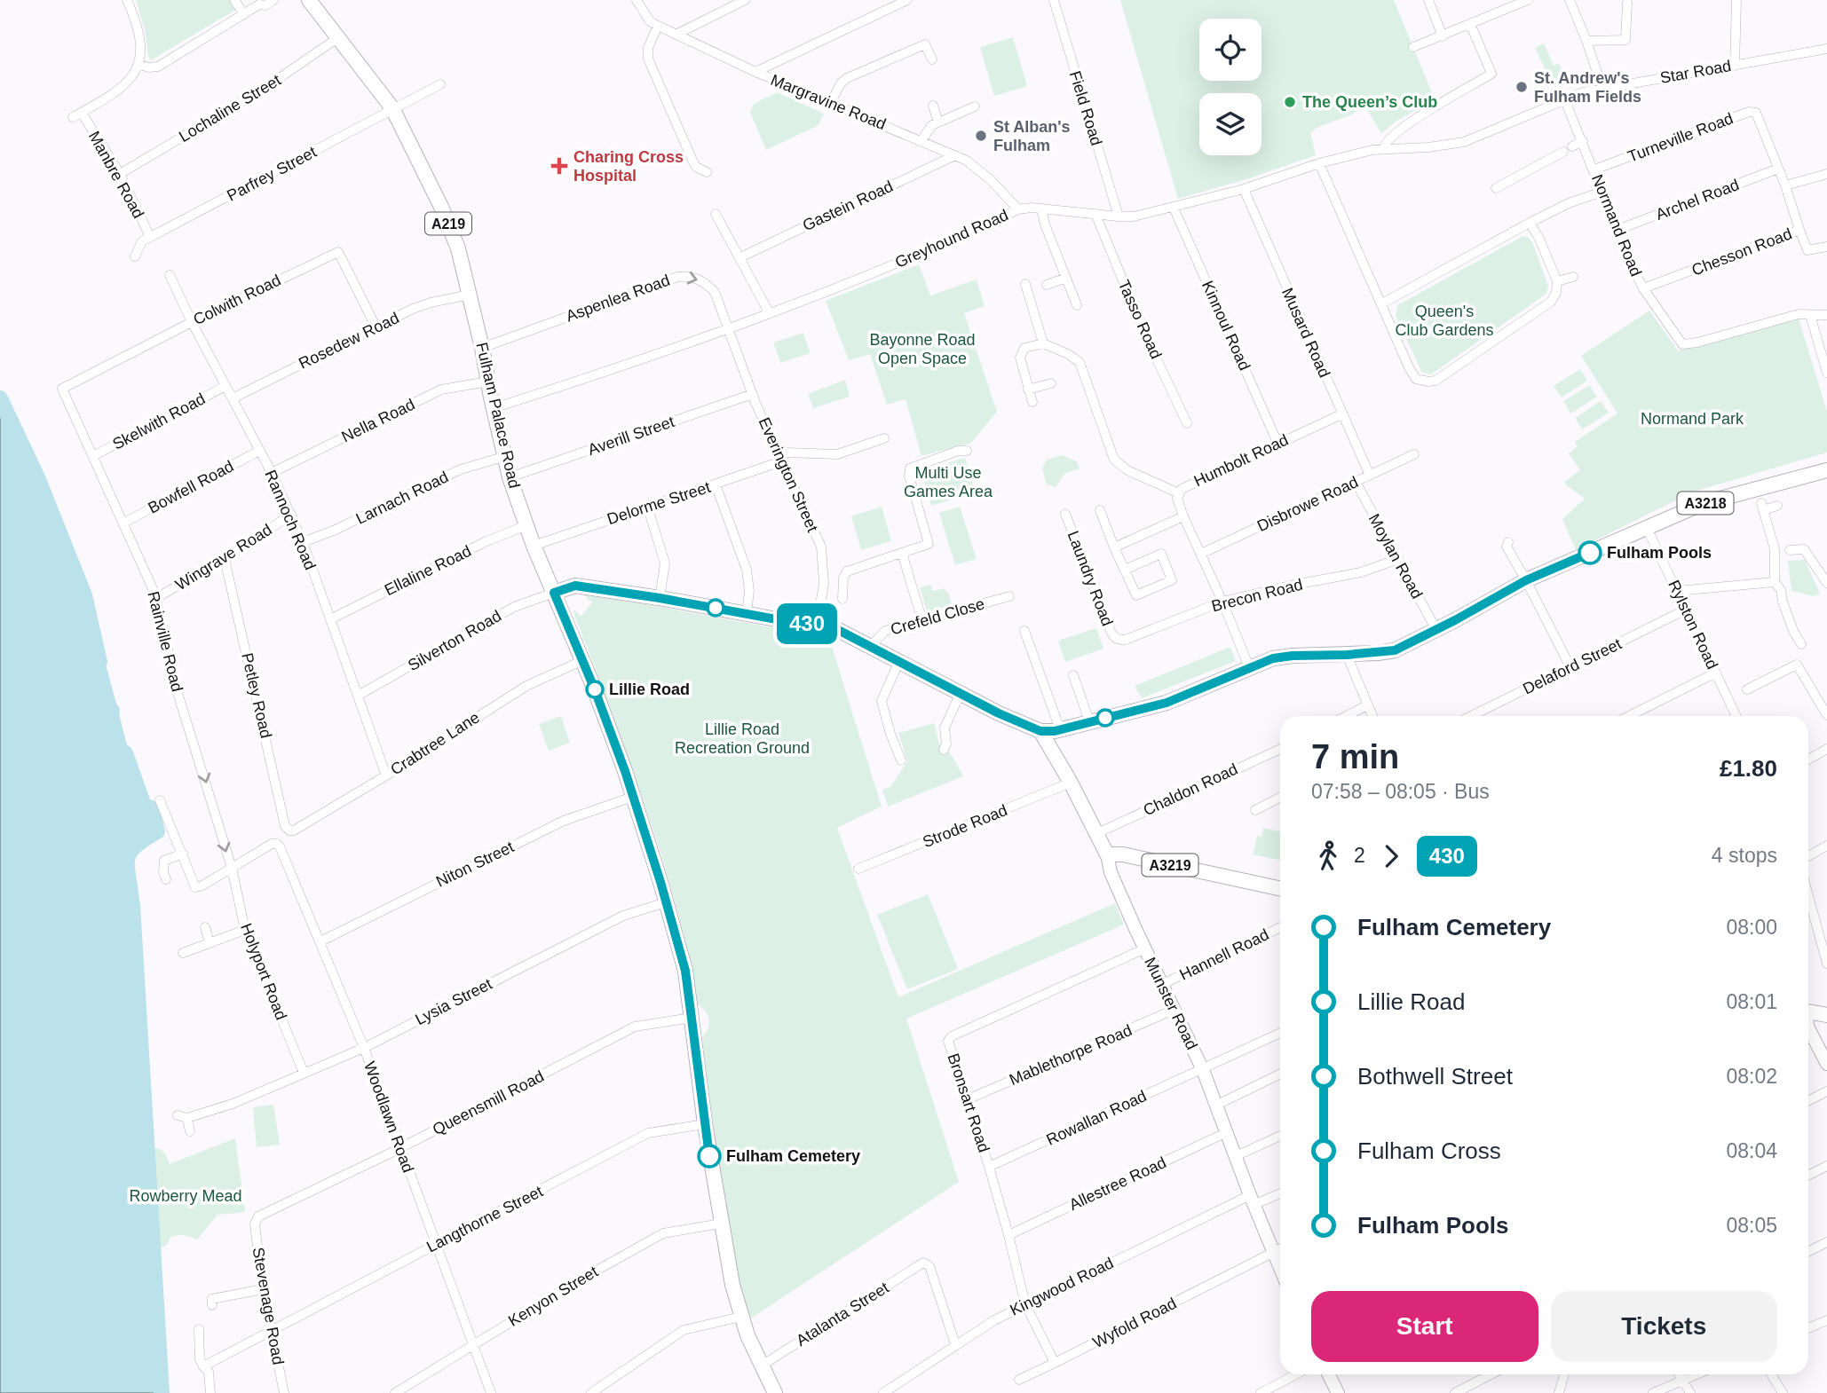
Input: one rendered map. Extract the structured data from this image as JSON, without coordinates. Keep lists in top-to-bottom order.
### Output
{
  "streets": {
    "main road": [
      "A219",
      "Fulham Palace Road",
      "A3218",
      "A3219",
      "Munster Road"
    ],
    "street": [
      "Star Road",
      "Margravine Road",
      "Lochaline Street",
      "Field Road",
      "Turneville Road",
      "Parfrey Street",
      "Manbre Road",
      "Archel Road",
      "Gastein Road",
      "Normand Road",
      "Greyhound Road",
      "Chesson Road",
      "Aspenlea Road",
      "Colwith Road",
      "Tasso Road",
      "Kinnoul Road",
      "Musard Road",
      "Rosedew Road",
      "Nella Road",
      "Skelwith Road",
      "Averill Street",
      "Humbolt Road",
      "Everington Street",
      "Bowfell Road",
      "Larnach Road",
      "Delorme Street",
      "Disbrowe Road",
      "Rannoch Road",
      "Moylan Road",
      "Wingrave Road",
      "Ellaline Road",
      "Laundry Road",
      "Brecon Road",
      "Crefeld Close",
      "Rylston Road",
      "Silverton Road",
      "Rainville Road",
      "Delaford Street",
      "Petley Road",
      "Crabtree Lane",
      "Chaldon Road",
      "Strode Road",
      "Niton Street",
      "Hannell Road",
      "Holyport Road",
      "Lysia Street",
      "Mablethorpe Road",
      "Queensmill Road",
      "Bronsart Road",
      "Woodlawn Road",
      "Rowallan Road",
      "Allestree Road",
      "Langthorne Street",
      "Kingwood Road",
      "Kenyon Street",
      "Stevenage Road",
      "Atalanta Street",
      "Wyfold Road"
    ]
  },
  "crossings": [
    ["Star Road", "Normand Road"],
    ["Star Road", "Greyhound Road"],
    ["Margravine Road", "Gastein Road"],
    ["Margravine Road", "Greyhound Road"],
    ["Lochaline Street", "Manbre Road"],
    ["Lochaline Street", "Fulham Palace Road"],
    ["Field Road", "Greyhound Road"],
    ["Turneville Road", "Archel Road"],
    ["Turneville Road", "Normand Road"],
    ["Turneville Road", "Chesson Road"],
    ["Parfrey Street", "Manbre Road"],
    ["Parfrey Street", "Fulham Palace Road"],
    ["Archel Road", "Normand Road"],
    ["Normand Road", "Greyhound Road"],
    ["Normand Road", "Chesson Road"],
    ["Greyhound Road", "Aspenlea Road"],
    ["Greyhound Road", "Tasso Road"],
    ["Greyhound Road", "Kinnoul Road"],
    ["Greyhound Road", "Musard Road"],
    ["Greyhound Road", "Fulham Palace Road"],
    ["Greyhound Road", "Everington Street"],
    ["Aspenlea Road", "Fulham Palace Road"],
    ["Aspenlea Road", "Everington Street"],
    ["Colwith Road", "Rosedew Road"],
    ["Colwith Road", "Rannoch Road"],
    ["Colwith Road", "Rainville Road"],
    ["Kinnoul Road", "Humbolt Road"],
    ["Musard Road", "Humbolt Road"],
    ["Musard Road", "Disbrowe Road"],
    ["Rosedew Road", "Fulham Palace Road"],
    ["Rosedew Road", "Rannoch Road"],
    ["Fulham Palace Road", "Nella Road"],
    ["Fulham Palace Road", "Averill Street"],
    ["Fulham Palace Road", "Larnach Road"],
    ["Fulham Palace Road", "Delorme Street"],
    ["Fulham Palace Road", "A3218"],
    ["Fulham Palace Road", "Ellaline Road"],
    ["Fulham Palace Road", "Silverton Road"],
    ["Fulham Palace Road", "Crabtree Lane"],
    ["Fulham Palace Road", "Niton Street"],
    ["Fulham Palace Road", "Lysia Street"],
    ["Fulham Palace Road", "Queensmill Road"],
    ["Fulham Palace Road", "Langthorne Street"],
    ["Fulham Palace Road", "Kenyon Street"],
    ["Fulham Palace Road", "Atalanta Street"],
    ["Nella Road", "Rannoch Road"],
    ["Skelwith Road", "Rannoch Road"],
    ["Skelwith Road", "Rainville Road"],
    ["Averill Street", "Everington Street"],
    ["Humbolt Road", "A3218"],
    ["Humbolt Road", "Disbrowe Road"],
    ["Humbolt Road", "Brecon Road"],
    ["Everington Street", "Delorme Street"],
    ["Everington Street", "A3218"],
    ["Bowfell Road", "Rannoch Road"],
    ["Bowfell Road", "Rainville Road"],
    ["Larnach Road", "Rannoch Road"],
    ["A3218", "Moylan Road"],
    ["A3218", "Crefeld Close"],
    ["A3218", "Rylston Road"],
    ["A3218", "Silverton Road"],
    ["A3218", "Munster Road"],
    ["Disbrowe Road", "Moylan Road"],
    ["Rannoch Road", "Wingrave Road"],
    ["Rannoch Road", "Ellaline Road"],
    ["Rannoch Road", "Silverton Road"],
    ["Rannoch Road", "Crabtree Lane"],
    ["Moylan Road", "Brecon Road"],
    ["Wingrave Road", "Rainville Road"],
    ["Wingrave Road", "Petley Road"],
    ["Laundry Road", "Brecon Road"],
    ["Rylston Road", "Delaford Street"],
    ["Rainville Road", "Holyport Road"],
    ["Rainville Road", "Woodlawn Road"],
    ["Petley Road", "Crabtree Lane"],
    ["Chaldon Road", "Munster Road"],
    ["Strode Road", "Munster Road"],
    ["Niton Street", "Woodlawn Road"],
    ["A3219", "Munster Road"],
    ["Hannell Road", "Munster Road"],
    ["Holyport Road", "Lysia Street"],
    ["Holyport Road", "Woodlawn Road"],
    ["Lysia Street", "Woodlawn Road"],
    ["Munster Road", "Mablethorpe Road"],
    ["Munster Road", "Bronsart Road"],
    ["Munster Road", "Rowallan Road"],
    ["Munster Road", "Allestree Road"],
    ["Munster Road", "Kingwood Road"],
    ["Munster Road", "Wyfold Road"],
    ["Mablethorpe Road", "Bronsart Road"],
    ["Queensmill Road", "Woodlawn Road"],
    ["Queensmill Road", "Stevenage Road"],
    ["Bronsart Road", "Rowallan Road"],
    ["Bronsart Road", "Allestree Road"],
    ["Bronsart Road", "Kingwood Road"],
    ["Woodlawn Road", "Langthorne Street"],
    ["Woodlawn Road", "Kenyon Street"],
    ["Langthorne Street", "Stevenage Road"],
    ["Kingwood Road", "Atalanta Street"]
  ],
  "one_way": ["Aspenlea Road", "Rainville Road"],
  "parks": [
    "Queen's Club Gardens",
    "Bayonne Road Open Space",
    "Normand Park",
    "Multi Use Games Area",
    "Lillie Road Recreation Ground",
    "Rowberry Mead"
  ],
  "places": {
    "other": [
      "St. Andrew's Fulham Fields",
      "The Queen’s Club",
      "St Alban's Fulham",
      "Fulham Pools",
      "Lillie Road",
      "Fulham Cemetery"
    ],
    "health": ["Charing Cross Hospital"]
  },
  "lines": ["bus line 430"],
  "page": {
    "on_map": "430",
    "heading": ["7 min", "07:58 – 08:05 · Bus", "£1.80"],
    "legs": ["2", "430", "4 stops"],
    "list": [
      {
        "name": "Fulham Cemetery",
        "value": "08:00"
      },
      {
        "name": "Lillie Road",
        "value": "08:01"
      },
      {
        "name": "Bothwell Street",
        "value": "08:02"
      },
      {
        "name": "Fulham Cross",
        "value": "08:04"
      },
      {
        "name": "Fulham Pools",
        "value": "08:05"
      }
    ],
    "buttons": ["Start", "Tickets"]
  }
}
